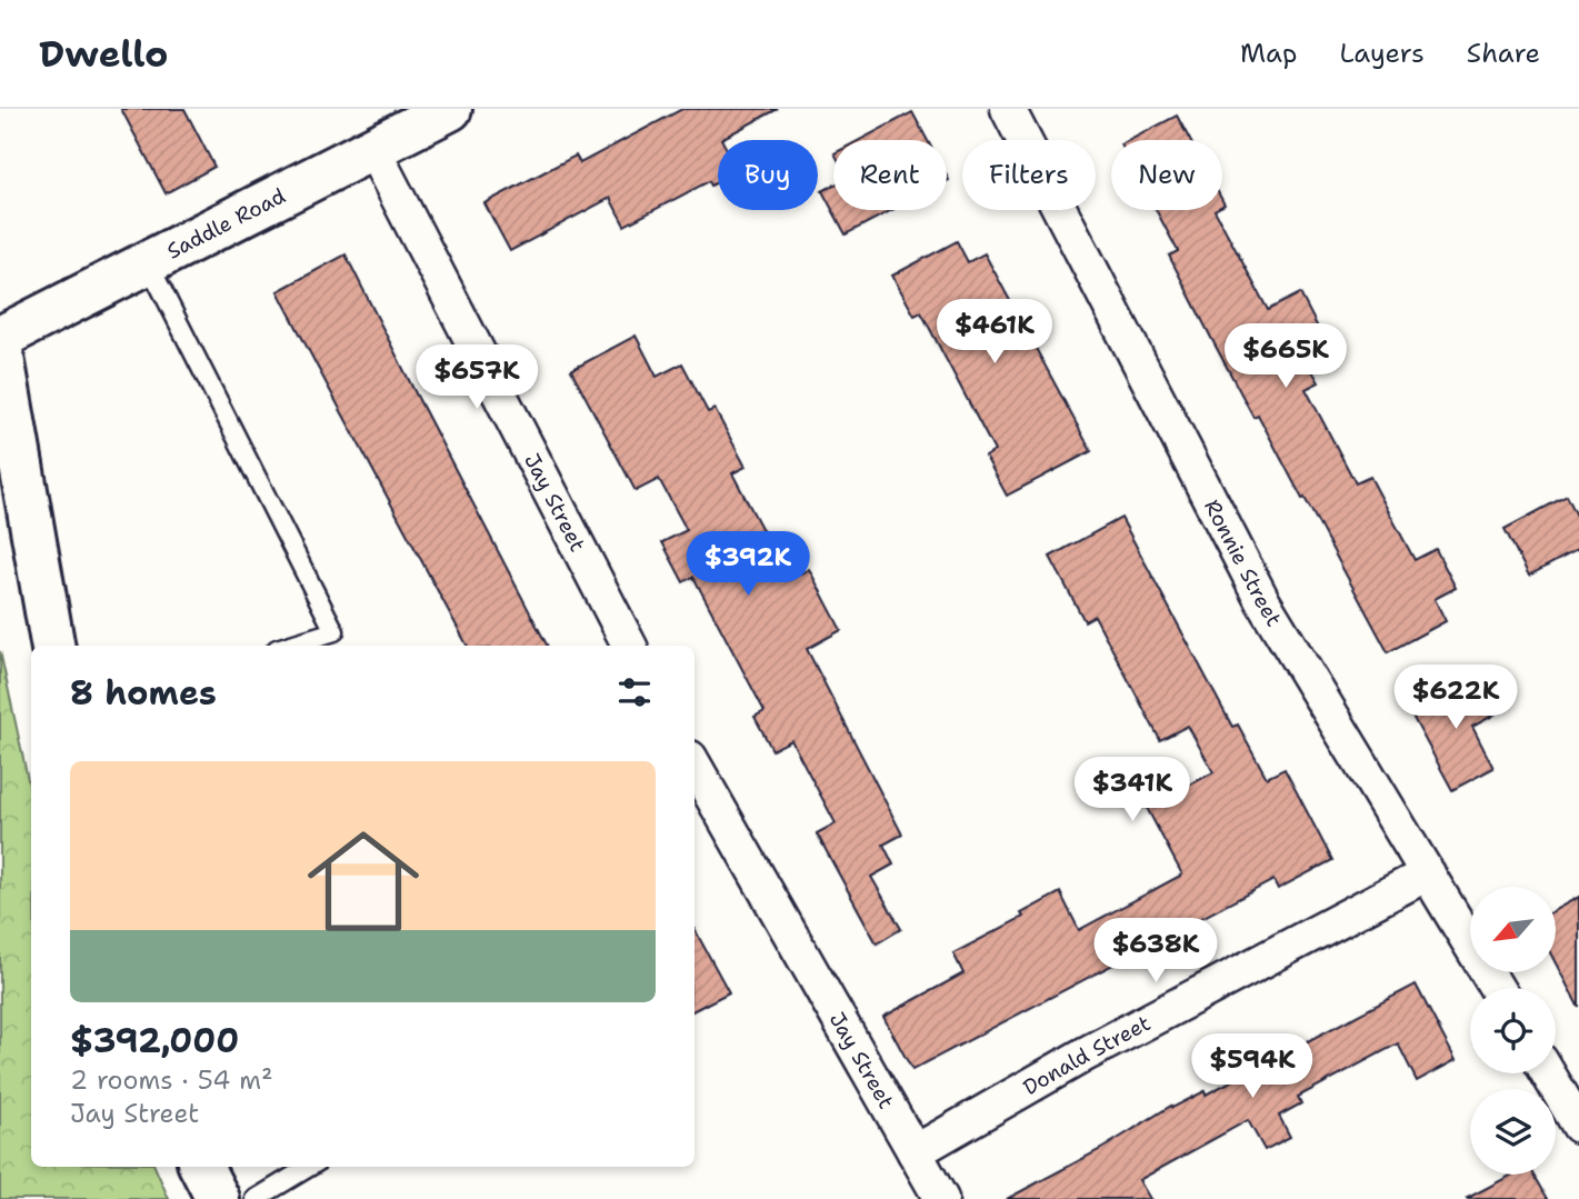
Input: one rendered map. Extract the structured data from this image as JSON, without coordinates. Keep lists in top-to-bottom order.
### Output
{
  "streets": {
    "street": [
      "Saddle Road",
      "Jay Street",
      "Ronnie Street",
      "Donald Street"
    ]
  },
  "crossings": [
    ["Saddle Road", "Jay Street"],
    ["Jay Street", "Donald Street"],
    ["Ronnie Street", "Donald Street"]
  ],
  "north": "bottom left",
  "page": {
    "header": "Dwello",
    "nav": ["Map", "Layers", "Share"],
    "chip": [
      "Buy",
      "Rent",
      "Filters",
      "New"
    ],
    "price": [
      "$461K",
      "$665K",
      "$657K",
      "$392K",
      "$622K",
      "$341K",
      "$638K",
      "$594K"
    ],
    "heading": "8 homes",
    "list": [
      {
        "name": "$392,000",
        "note": "2 rooms · 54 m² · Jay Street"
      }
    ]
  }
}
